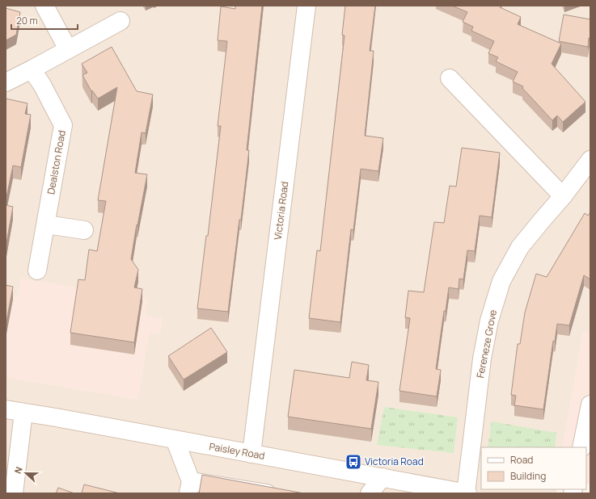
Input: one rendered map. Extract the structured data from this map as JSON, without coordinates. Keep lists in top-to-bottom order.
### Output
{
  "streets": {
    "street": [
      "Dealston Road",
      "Victoria Road",
      "Fereneze Grove",
      "Paisley Road"
    ]
  },
  "crossings": [
    ["Victoria Road", "Paisley Road"],
    ["Fereneze Grove", "Paisley Road"]
  ],
  "places": {
    "bus stop": ["Victoria Road"]
  },
  "legend": ["Road", "Building"],
  "scale_bar": "20 m",
  "north": "left"
}
